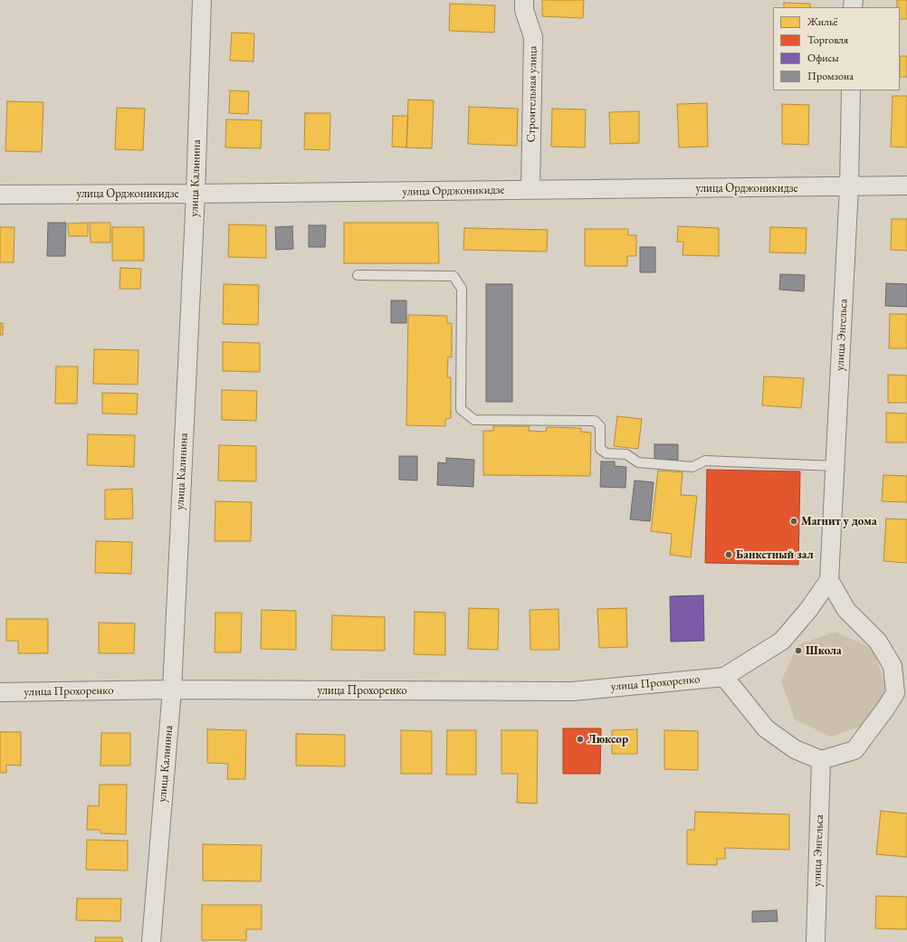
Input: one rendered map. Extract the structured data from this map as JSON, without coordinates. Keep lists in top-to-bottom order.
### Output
{
  "streets": {
    "street": [
      "Строительная улица",
      "улица Калинина",
      "улица Орджоникидзе",
      "улица Энгельса",
      "улица Прохоренко"
    ]
  },
  "crossings": [
    ["Строительная улица", "улица Орджоникидзе"],
    ["улица Калинина", "улица Орджоникидзе"],
    ["улица Калинина", "улица Прохоренко"],
    ["улица Орджоникидзе", "улица Энгельса"],
    ["улица Энгельса", "улица Прохоренко"]
  ],
  "places": [
    "Магнит у дома",
    "Банкетный зал",
    "Школа",
    "Люксор"
  ],
  "legend": [
    "Жильё",
    "Торговля",
    "Офисы",
    "Промзона"
  ]
}
